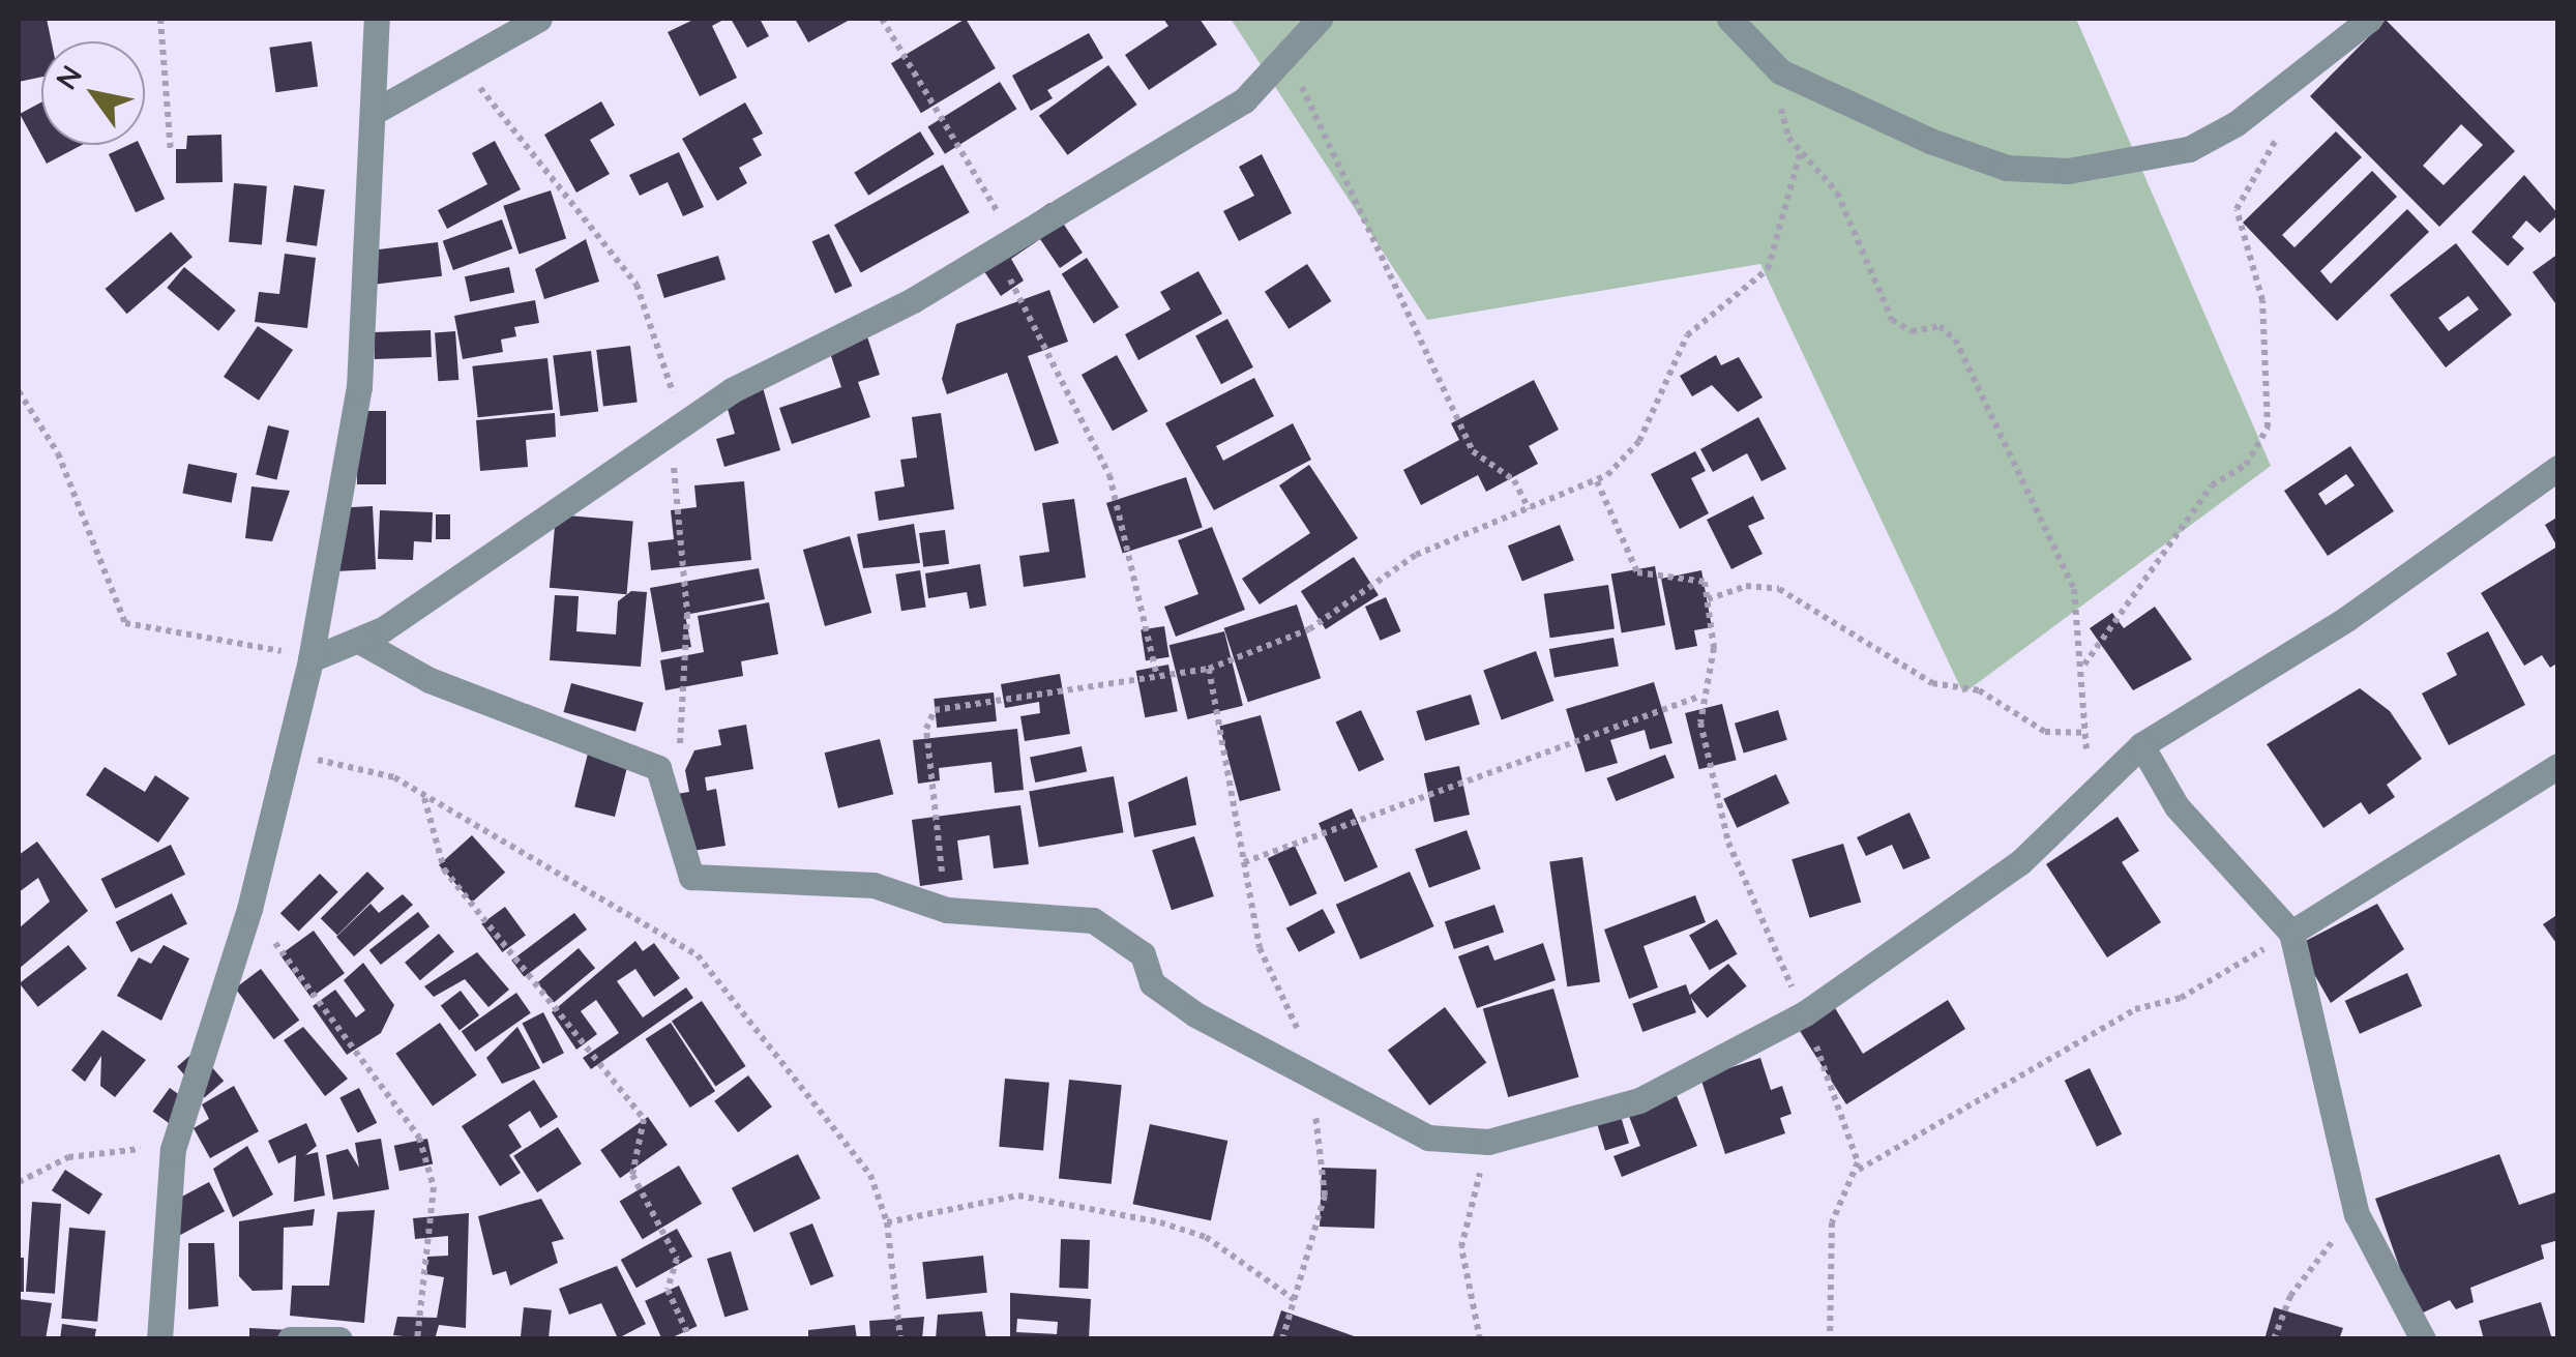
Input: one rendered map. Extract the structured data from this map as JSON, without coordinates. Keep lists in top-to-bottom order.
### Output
{
  "north": "top left"
}
